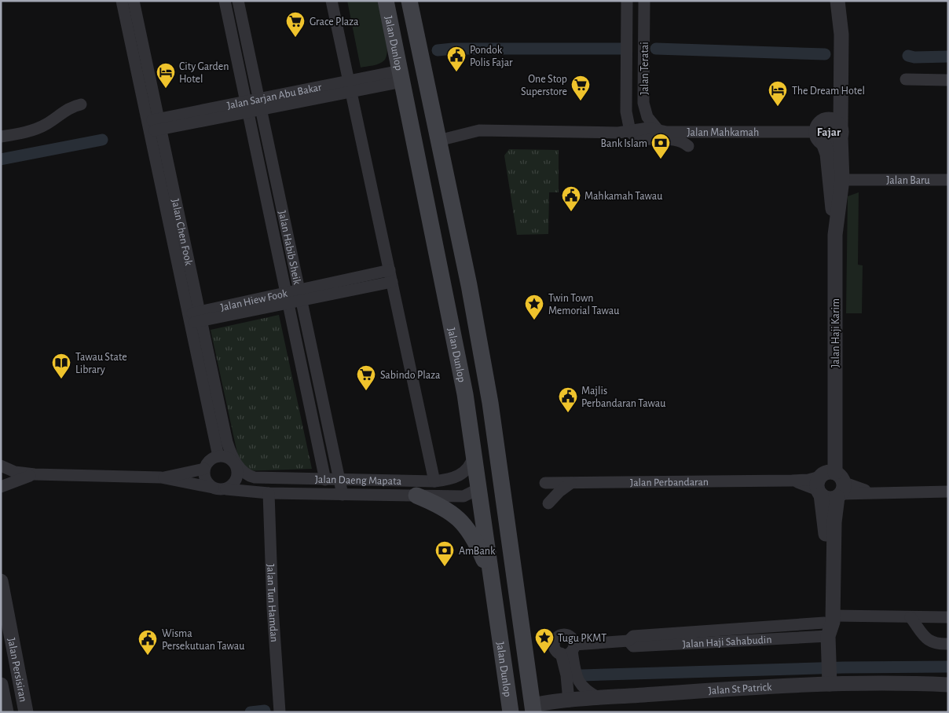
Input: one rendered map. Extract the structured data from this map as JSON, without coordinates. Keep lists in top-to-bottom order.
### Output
{
  "streets": {
    "main road": ["Jalan Dunlop"],
    "street": [
      "Jalan Teratai",
      "Jalan Sarjan Abu Bakar",
      "Jalan Mahkamah",
      "Jalan Baru",
      "Jalan Chen Fook",
      "Jalan Habib Sheik",
      "Jalan Hiew Fook",
      "Jalan Haji Karim",
      "Jalan Daeng Mapata",
      "Jalan Perbandaran",
      "Jalan Tun Hamdan",
      "Jalan Haji Sahabudin",
      "Jalan Persisiran",
      "Jalan St Patrick"
    ]
  },
  "crossings": [
    ["Jalan Dunlop", "Jalan Sarjan Abu Bakar"],
    ["Jalan Dunlop", "Jalan Daeng Mapata"],
    ["Jalan Teratai", "Jalan Mahkamah"],
    ["Jalan Sarjan Abu Bakar", "Jalan Chen Fook"],
    ["Jalan Sarjan Abu Bakar", "Jalan Habib Sheik"],
    ["Jalan Chen Fook", "Jalan Hiew Fook"],
    ["Jalan Chen Fook", "Jalan Daeng Mapata"],
    ["Jalan Habib Sheik", "Jalan Hiew Fook"],
    ["Jalan Habib Sheik", "Jalan Daeng Mapata"],
    ["Jalan Haji Karim", "Jalan Perbandaran"],
    ["Jalan Daeng Mapata", "Jalan Tun Hamdan"]
  ],
  "districts": ["Fajar"],
  "places": {
    "supermarket": ["Grace Plaza", "One Stop Superstore", "Sabindo Plaza"],
    "public building": [
      "Pondok Polis Fajar",
      "Mahkamah Tawau",
      "Majlis Perbandaran Tawau",
      "Wisma Persekutuan Tawau"
    ],
    "hotel": ["City Garden Hotel", "The Dream Hotel"],
    "bank": ["Bank Islam", "AmBank"],
    "place": ["Twin Town Memorial Tawau", "Tugu PKMT"],
    "library": ["Tawau State Library"]
  }
}
